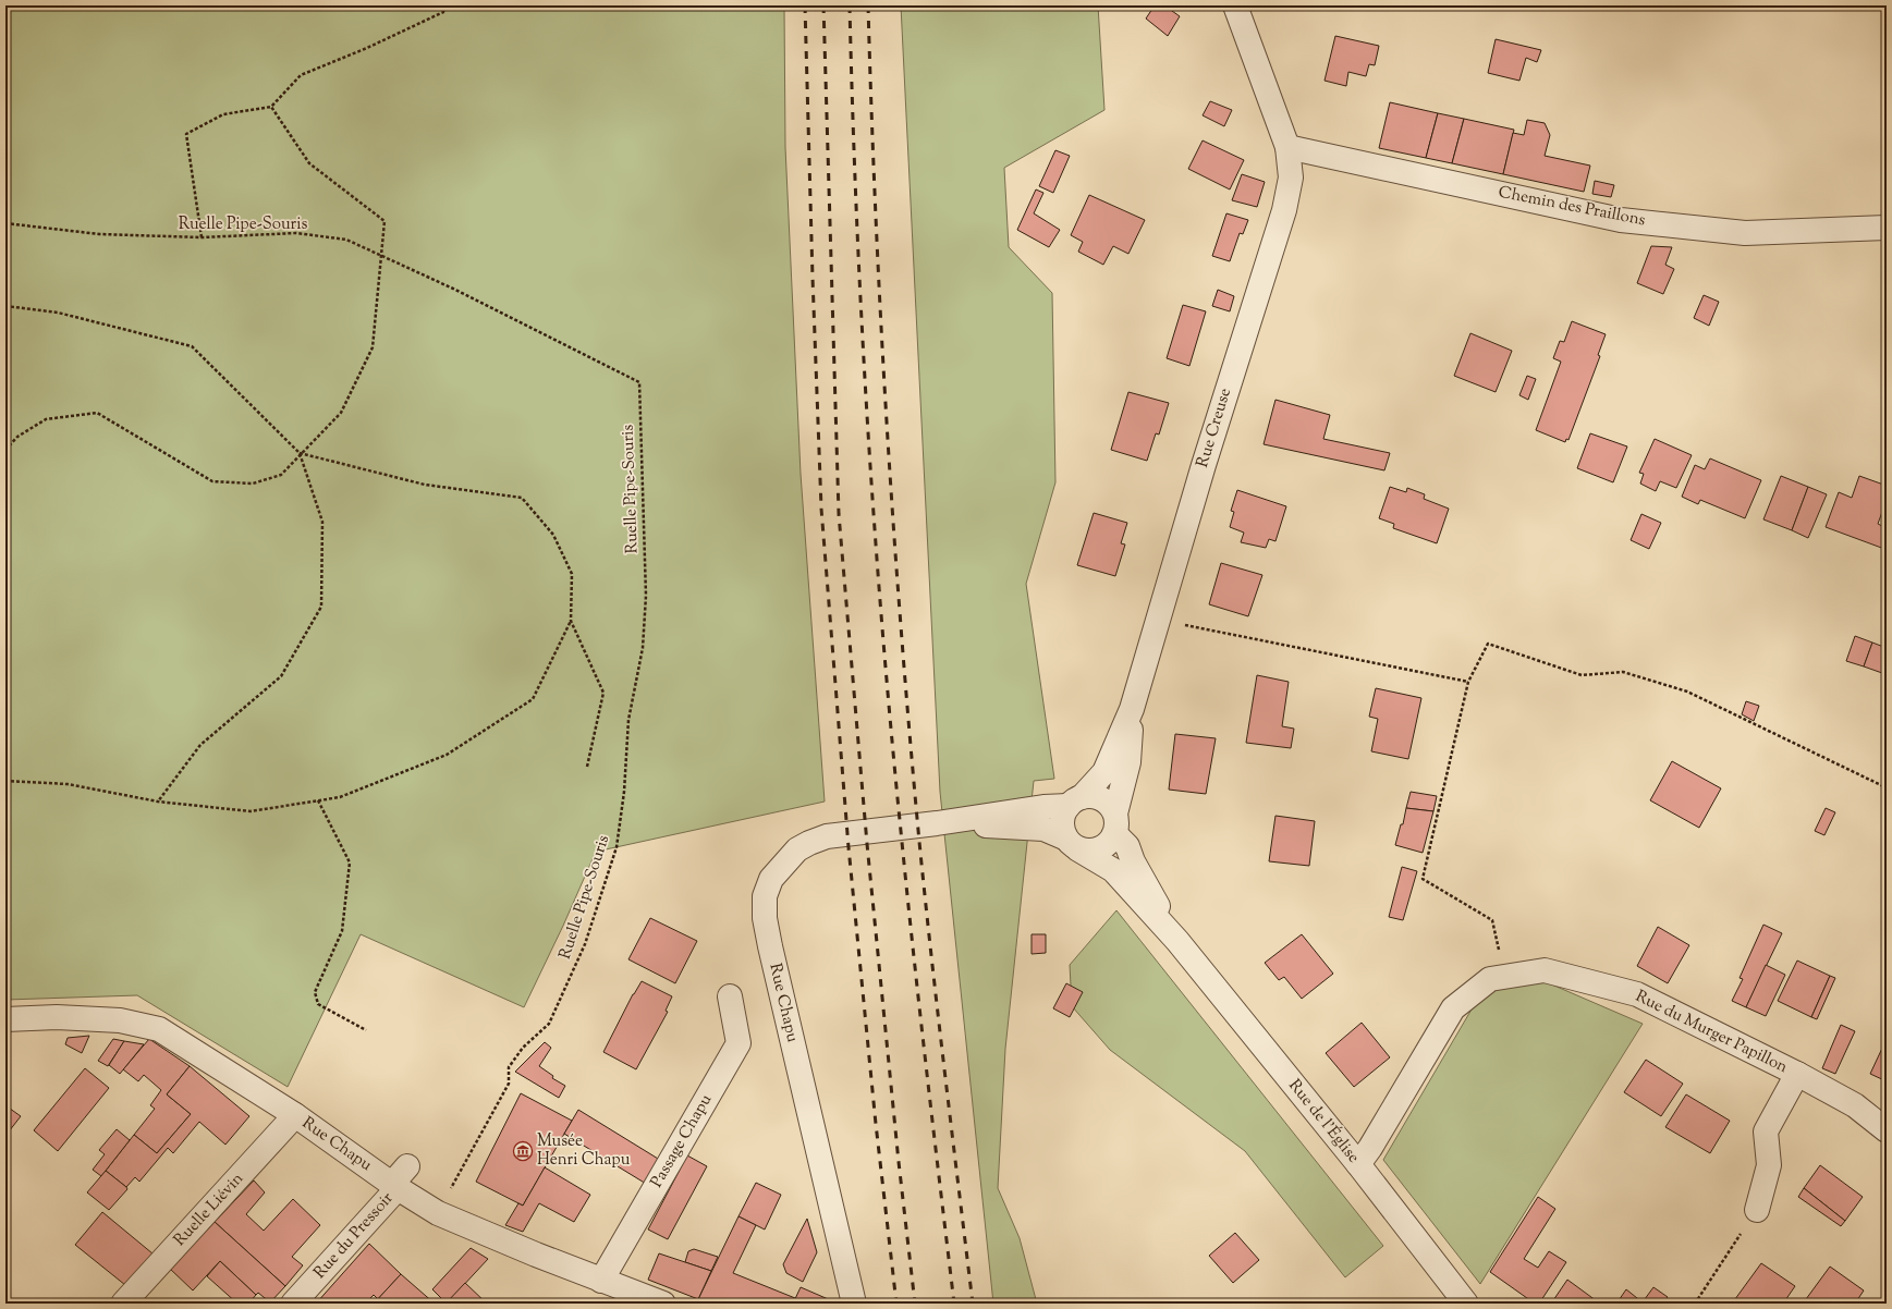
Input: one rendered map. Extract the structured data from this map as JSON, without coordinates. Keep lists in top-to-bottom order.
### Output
{
  "streets": {
    "street": [
      "Chemin des Praillons",
      "Rue Creuse",
      "Rue Chapu",
      "Rue du Murger Papillon",
      "Rue de l'Église",
      "Passage Chapu",
      "Ruelle Liévin",
      "Rue du Pressoir"
    ],
    "path": ["Ruelle Pipe-Souris"]
  },
  "crossings": [
    ["Chemin des Praillons", "Rue Creuse"],
    ["Ruelle Pipe-Souris", "Rue Chapu"],
    ["Rue Creuse", "Rue Chapu"],
    ["Rue Creuse", "Rue de l'Église"],
    ["Rue Chapu", "Rue de l'Église"],
    ["Rue Chapu", "Passage Chapu"],
    ["Rue Chapu", "Ruelle Liévin"],
    ["Rue Chapu", "Rue du Pressoir"],
    ["Rue du Murger Papillon", "Rue de l'Église"]
  ],
  "places": {
    "museum": ["Musée Henri Chapu"]
  }
}
